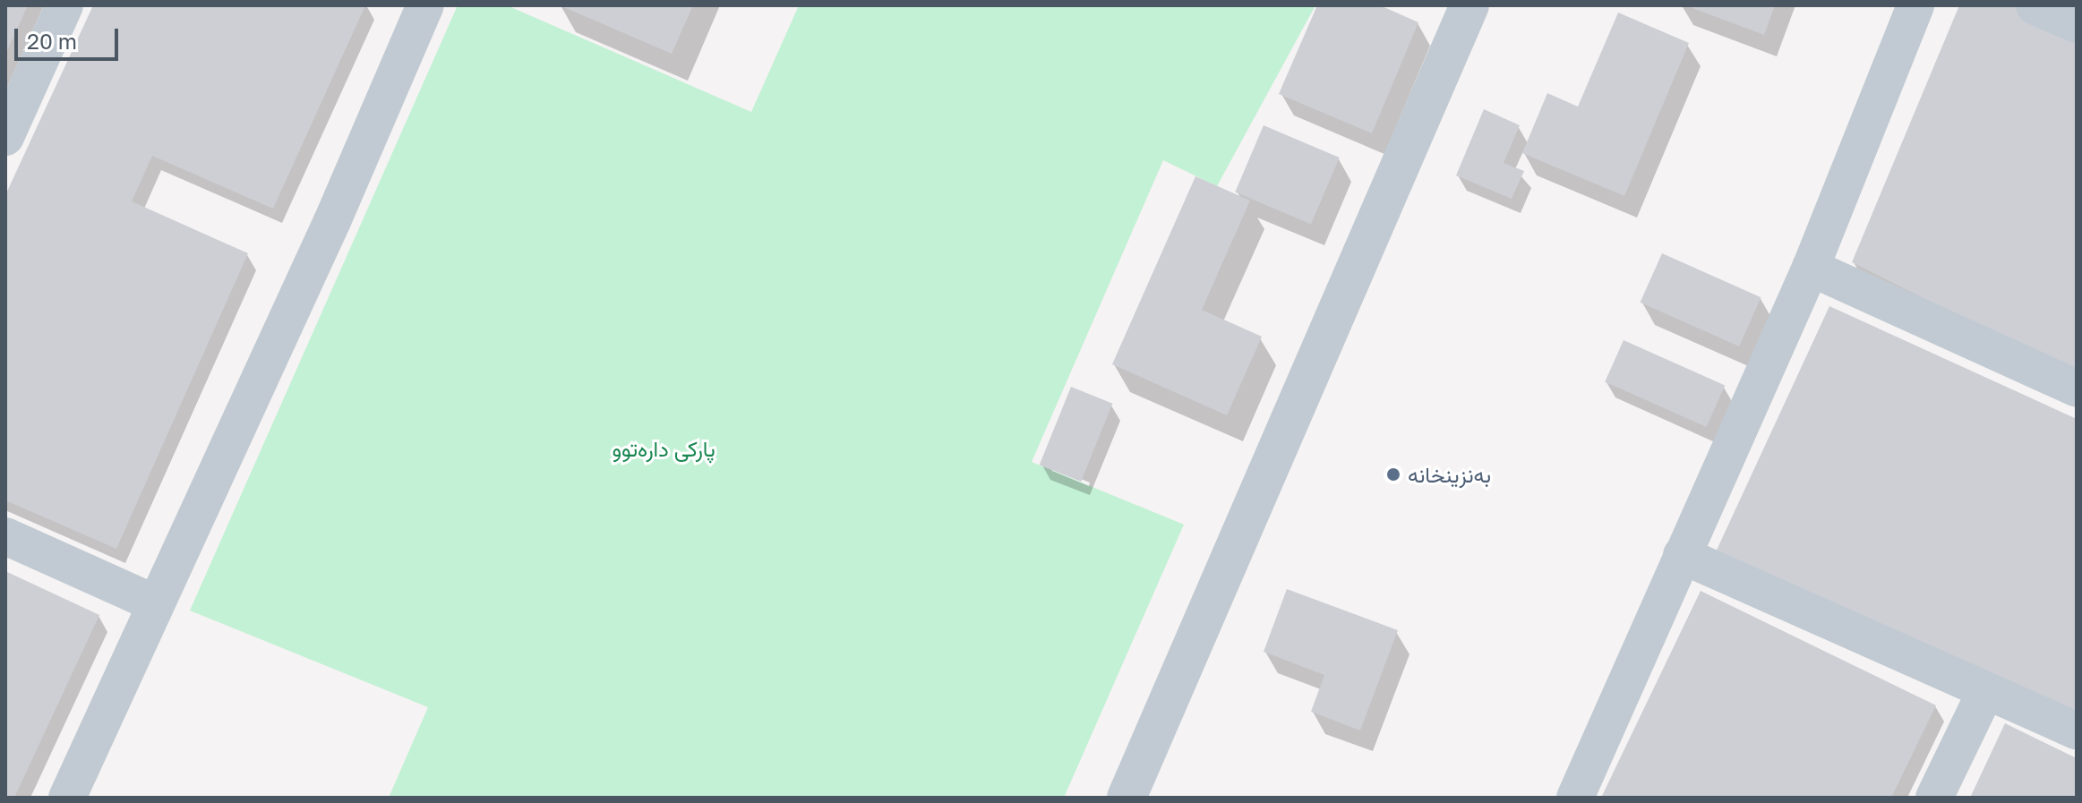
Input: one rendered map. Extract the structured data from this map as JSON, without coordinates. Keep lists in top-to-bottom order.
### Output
{
  "parks": ["پارکی دارەتوو"],
  "places": ["بەنزینخانە"],
  "scale_bar": "20 m"
}
